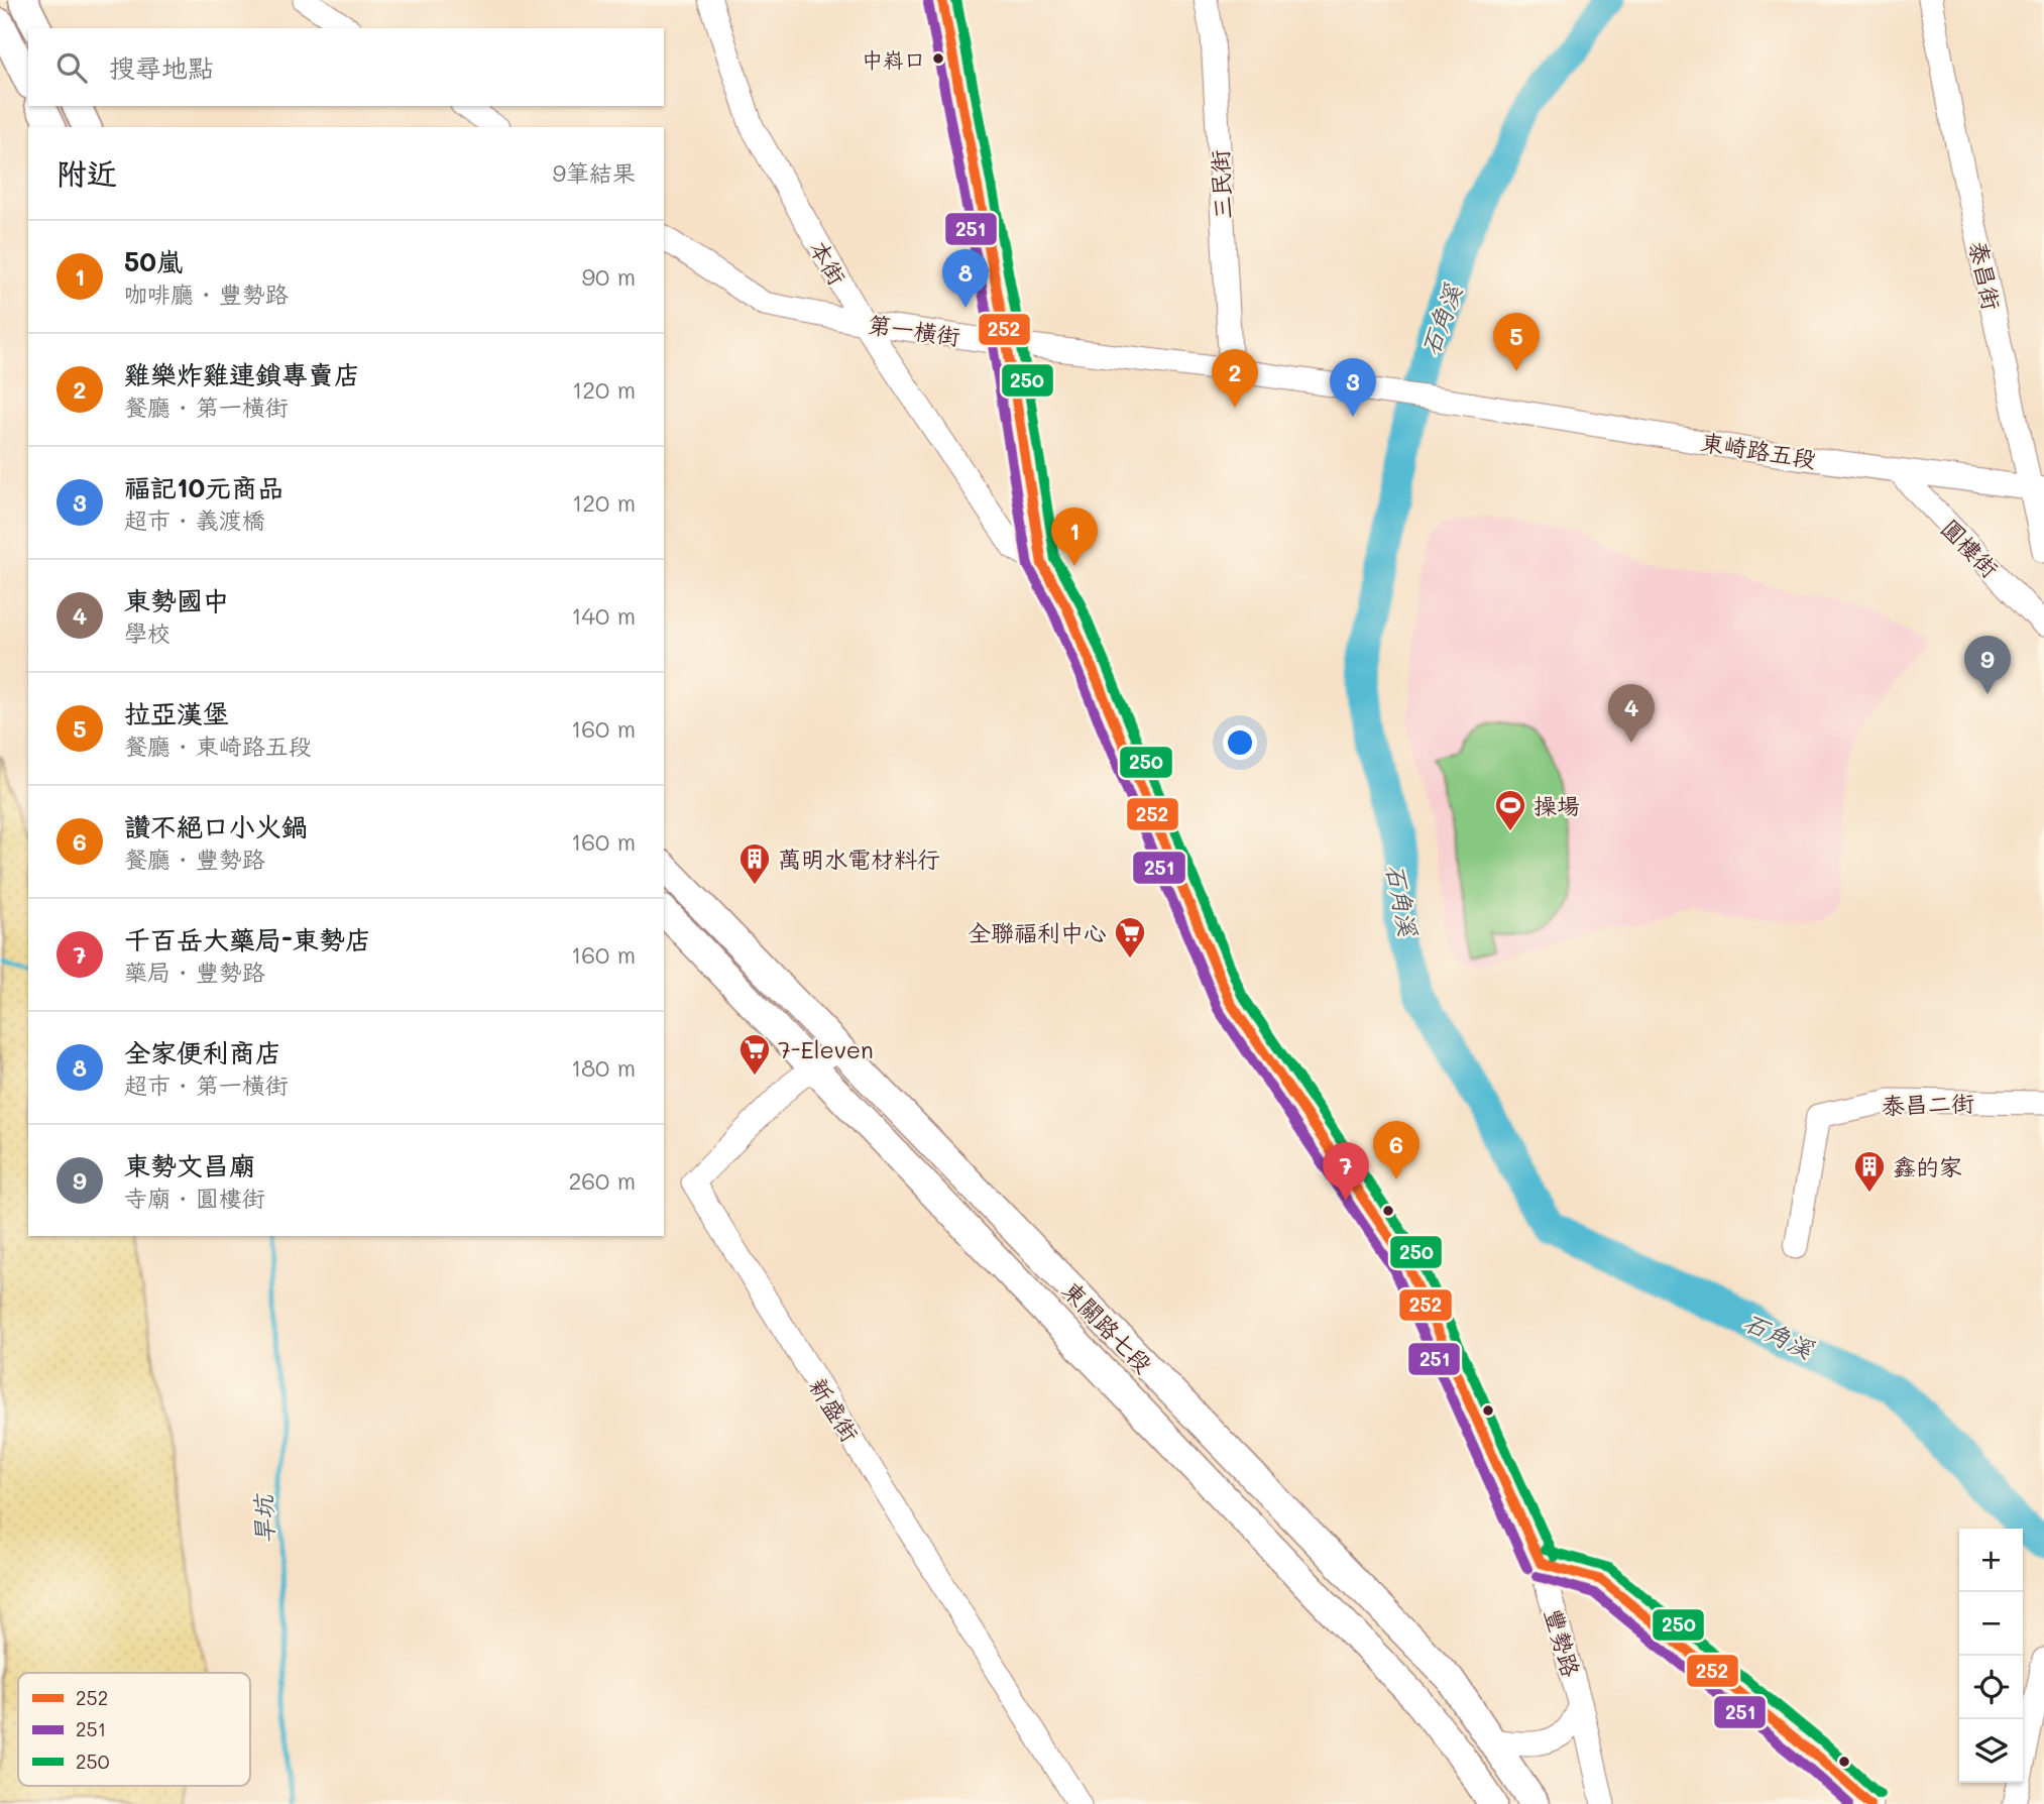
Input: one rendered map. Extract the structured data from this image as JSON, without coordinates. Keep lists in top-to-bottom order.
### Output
{
  "streets": {
    "main road": ["東關路七段"],
    "street": [
      "三民街",
      "本街",
      "泰昌街",
      "第一橫街",
      "東崎路五段",
      "圓樓街",
      "泰昌二街",
      "新盛街",
      "豐勢路"
    ]
  },
  "crossings": [
    ["三民街", "第一橫街"],
    ["本街", "第一橫街"],
    ["本街", "豐勢路"],
    ["泰昌街", "東崎路五段"],
    ["第一橫街", "東崎路五段"],
    ["第一橫街", "豐勢路"],
    ["東崎路五段", "圓樓街"],
    ["東關路七段", "新盛街"]
  ],
  "water": ["石角溪", "旱坑"],
  "places": {
    "other": ["中嵙口"],
    "sports": ["操場"],
    "building": ["萬明水電材料行", "鑫的家"],
    "supermarket": ["全聯福利中心", "7-Eleven"]
  },
  "lines": ["transit line 252", "transit line 250", "transit line 251"],
  "legend": ["252", "251", "250"],
  "page": {
    "search": "搜尋地點",
    "heading": ["附近", "9筆結果"],
    "list": [
      {
        "mark": "1",
        "name": "50嵐",
        "note": "咖啡廳 · 豐勢路",
        "value": "90 m"
      },
      {
        "mark": "2",
        "name": "雞樂炸雞連鎖專賣店",
        "note": "餐廳 · 第一橫街",
        "value": "120 m"
      },
      {
        "mark": "3",
        "name": "福記10元商品",
        "note": "超市 · 義渡橋",
        "value": "120 m"
      },
      {
        "mark": "4",
        "name": "東勢國中",
        "note": "學校",
        "value": "140 m"
      },
      {
        "mark": "5",
        "name": "拉亞漢堡",
        "note": "餐廳 · 東崎路五段",
        "value": "160 m"
      },
      {
        "mark": "6",
        "name": "讚不絕口小火鍋",
        "note": "餐廳 · 豐勢路",
        "value": "160 m"
      },
      {
        "mark": "7",
        "name": "千百岳大藥局-東勢店",
        "note": "藥局 · 豐勢路",
        "value": "160 m"
      },
      {
        "mark": "8",
        "name": "全家便利商店",
        "note": "超市 · 第一橫街",
        "value": "180 m"
      },
      {
        "mark": "9",
        "name": "東勢文昌廟",
        "note": "寺廟 · 圓樓街",
        "value": "260 m"
      }
    ],
    "pins": [
      "8",
      "5",
      "2",
      "3",
      "1",
      "9",
      "4",
      "6",
      "7"
    ],
    "map_buttons": ["+", "−"]
  }
}
